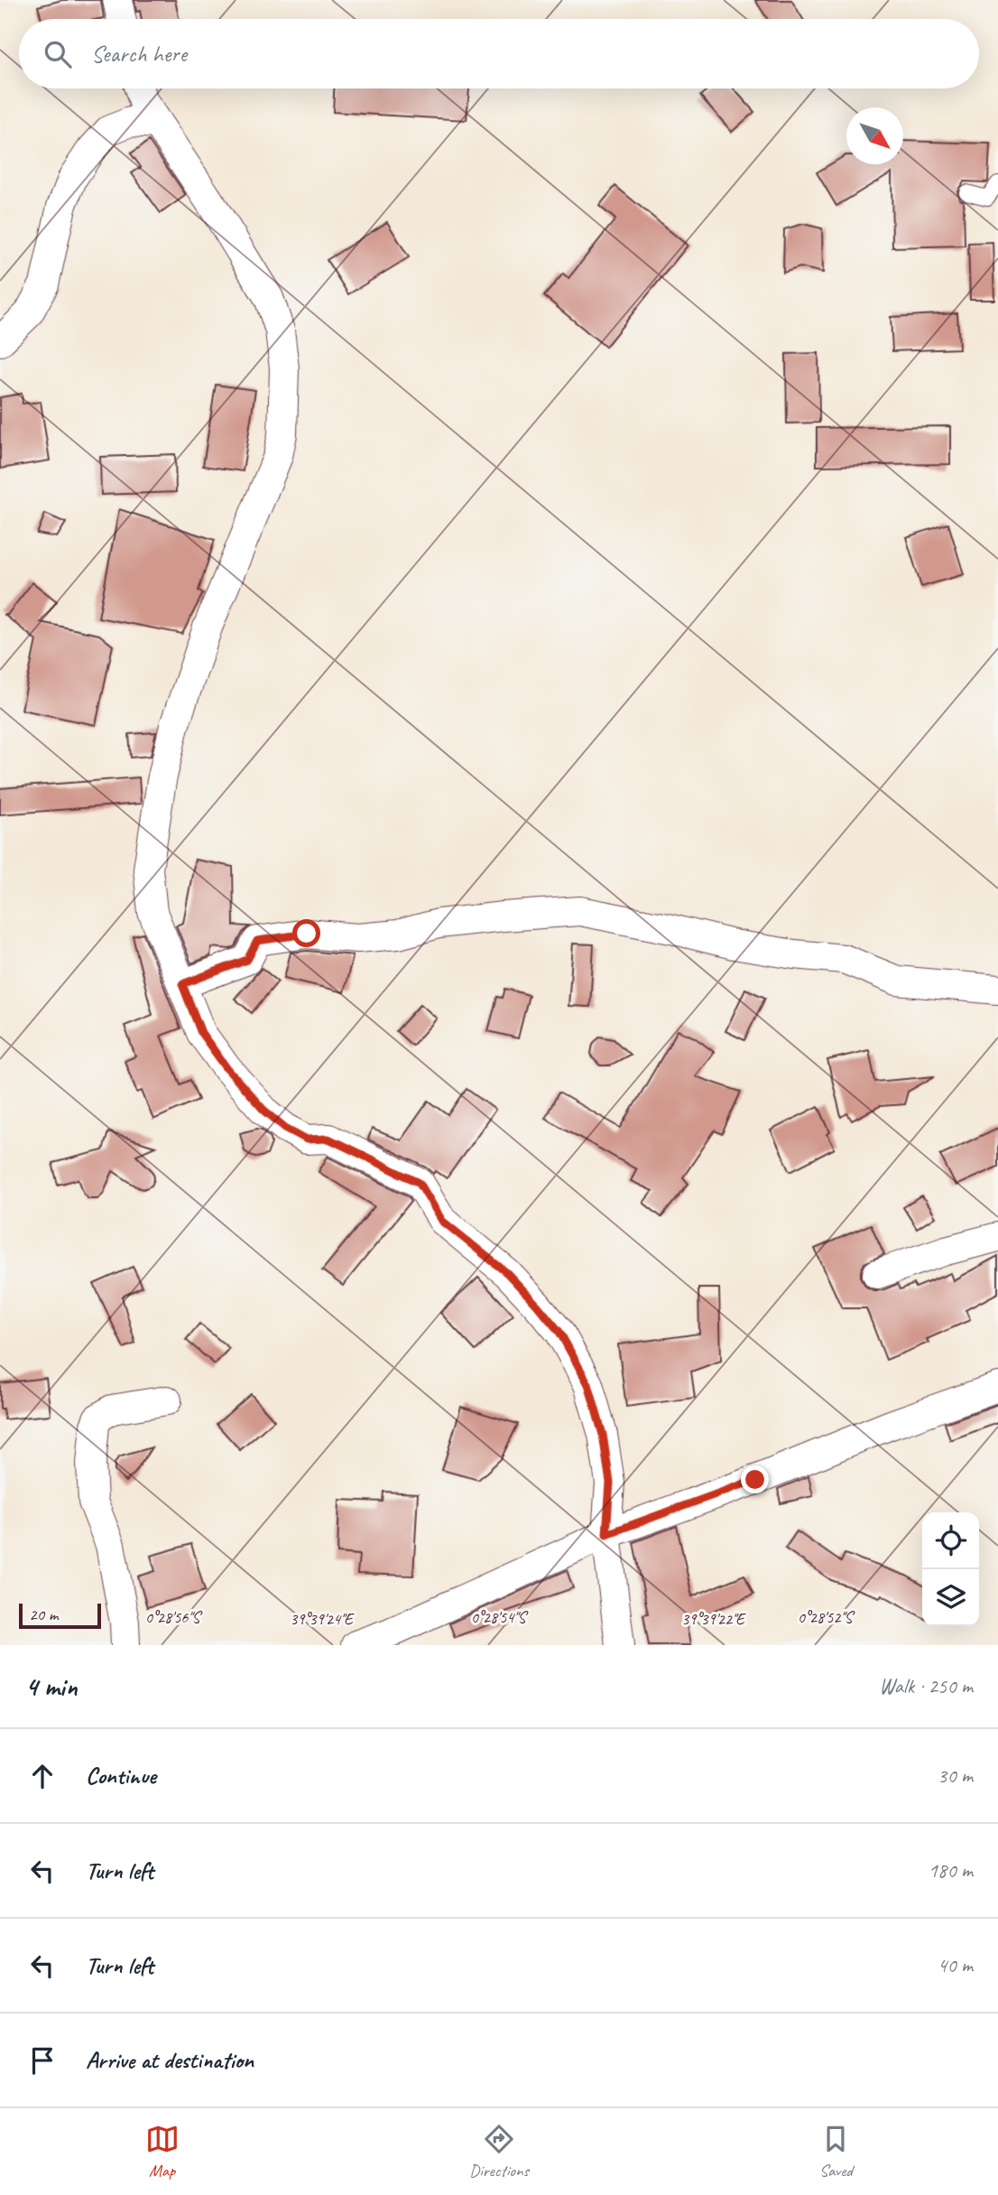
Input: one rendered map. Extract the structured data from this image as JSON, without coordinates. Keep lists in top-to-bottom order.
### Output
{
  "scale_bar": "20 m",
  "north": "bottom right",
  "page": {
    "search": "Search here",
    "scale": "20 m",
    "heading": ["4 min", "Walk · 250 m"],
    "list": [
      ["Continue", "30 m"],
      ["Turn left", "180 m"],
      ["Turn left", "40 m"],
      "Arrive at destination"
    ],
    "nav": ["Map", "Directions", "Saved"]
  },
  "coordinates": [
    "0°28'56\"S",
    "0°28'54\"S",
    "0°28'52\"S",
    "39°39'24\"E",
    "39°39'22\"E"
  ]
}
